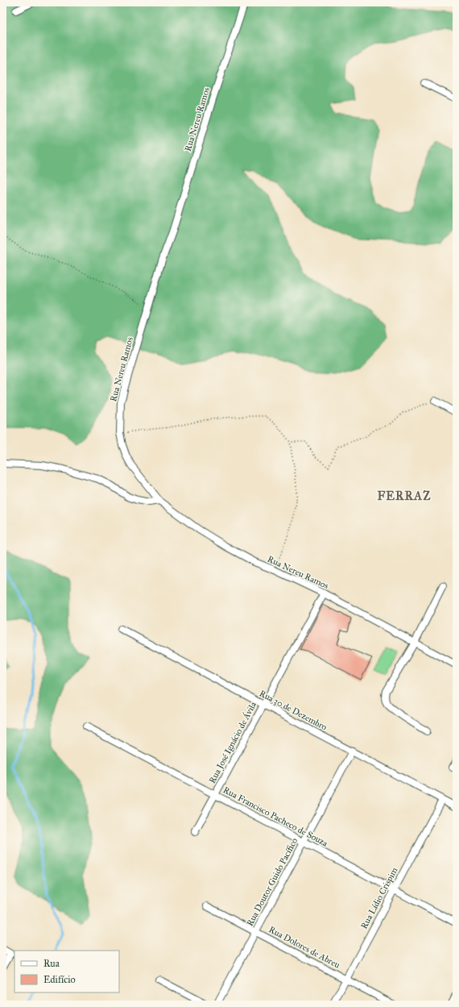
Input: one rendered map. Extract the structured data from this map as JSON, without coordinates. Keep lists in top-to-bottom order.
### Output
{
  "streets": {
    "street": [
      "Rua Nereu Ramos",
      "Rua 30 de Dezembro",
      "Rua José Ignácio de Ávila",
      "Rua Francisco Pacheco de Souza",
      "Rua Doutor Guido Pacífico",
      "Rua Lídio Crispim",
      "Rua Dolores de Abreu"
    ]
  },
  "crossings": [
    ["Rua Nereu Ramos", "Rua José Ignácio de Ávila"],
    ["Rua 30 de Dezembro", "Rua José Ignácio de Ávila"],
    ["Rua 30 de Dezembro", "Rua Doutor Guido Pacífico"],
    ["Rua 30 de Dezembro", "Rua Lídio Crispim"],
    ["Rua José Ignácio de Ávila", "Rua Francisco Pacheco de Souza"],
    ["Rua Francisco Pacheco de Souza", "Rua Doutor Guido Pacífico"],
    ["Rua Francisco Pacheco de Souza", "Rua Lídio Crispim"],
    ["Rua Doutor Guido Pacífico", "Rua Dolores de Abreu"],
    ["Rua Lídio Crispim", "Rua Dolores de Abreu"]
  ],
  "districts": ["FERRAZ"],
  "legend": ["Rua", "Edifício"]
}
